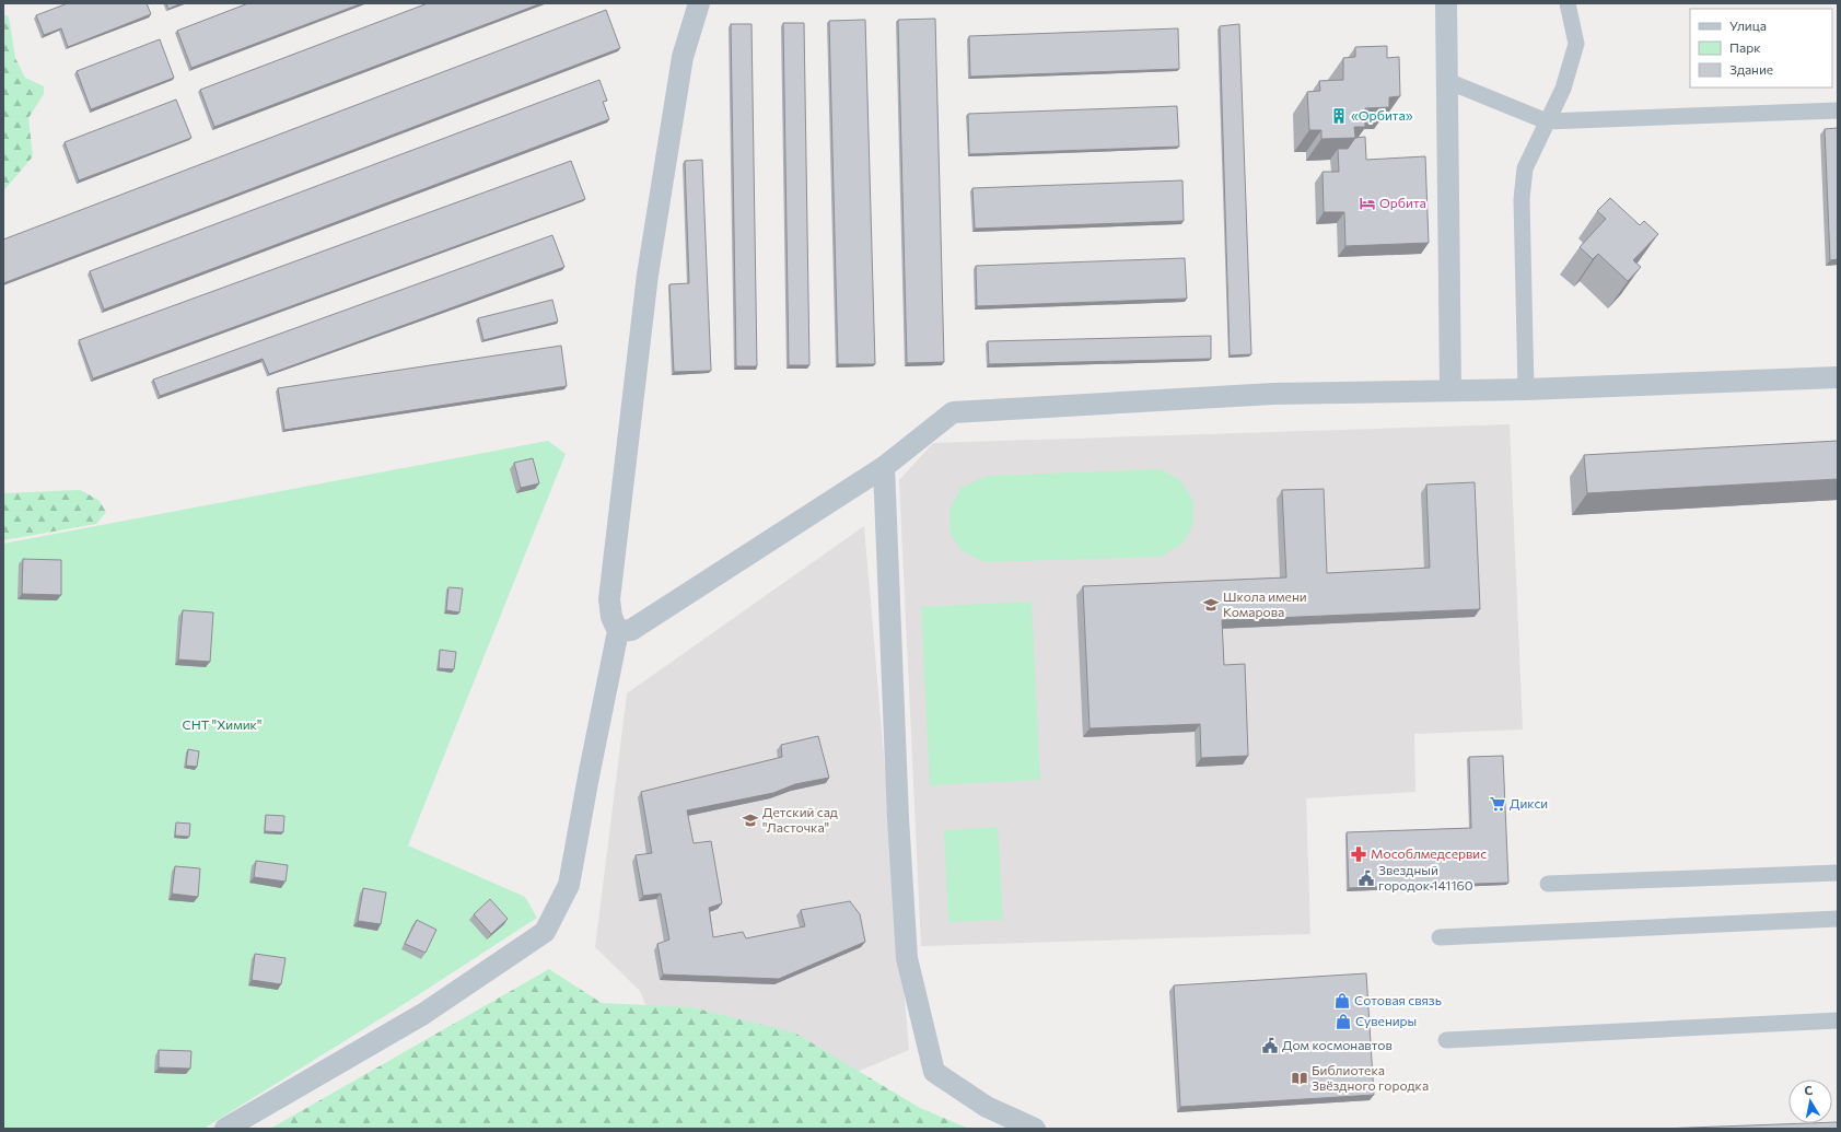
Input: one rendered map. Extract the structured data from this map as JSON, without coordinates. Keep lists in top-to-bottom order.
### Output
{
  "parks": ["СНТ \"Химик\""],
  "places": {
    "building": ["«Орбита»"],
    "hotel": ["Орбита"],
    "school or university": ["Школа имени Комарова", "Детский сад \"Ласточка\""],
    "supermarket": ["Дикси"],
    "pharmacy": ["Мособлмедсервис"],
    "public building": ["Звездный городок 141160", "Дом космонавтов"],
    "shop": ["Сотовая связь", "Сувениры"],
    "library": ["Библиотека Звёздного городка"]
  },
  "legend": ["Улица", "Парк", "Здание"],
  "north": "top"
}
